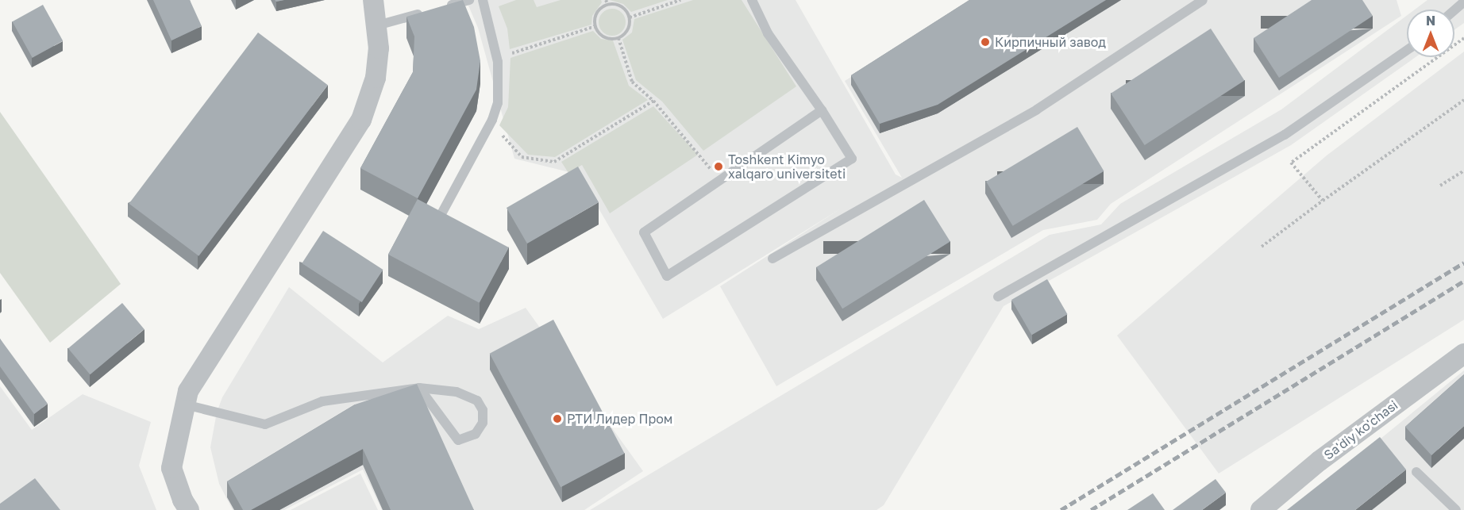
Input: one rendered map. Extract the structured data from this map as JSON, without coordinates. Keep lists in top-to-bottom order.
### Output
{
  "streets": {
    "street": ["Sa'diy ko'chasi"]
  },
  "places": ["Кирпичный завод", "Toshkent Kimyo xalqaro universiteti", "РТИ Лидер Пром"],
  "north": "top"
}
